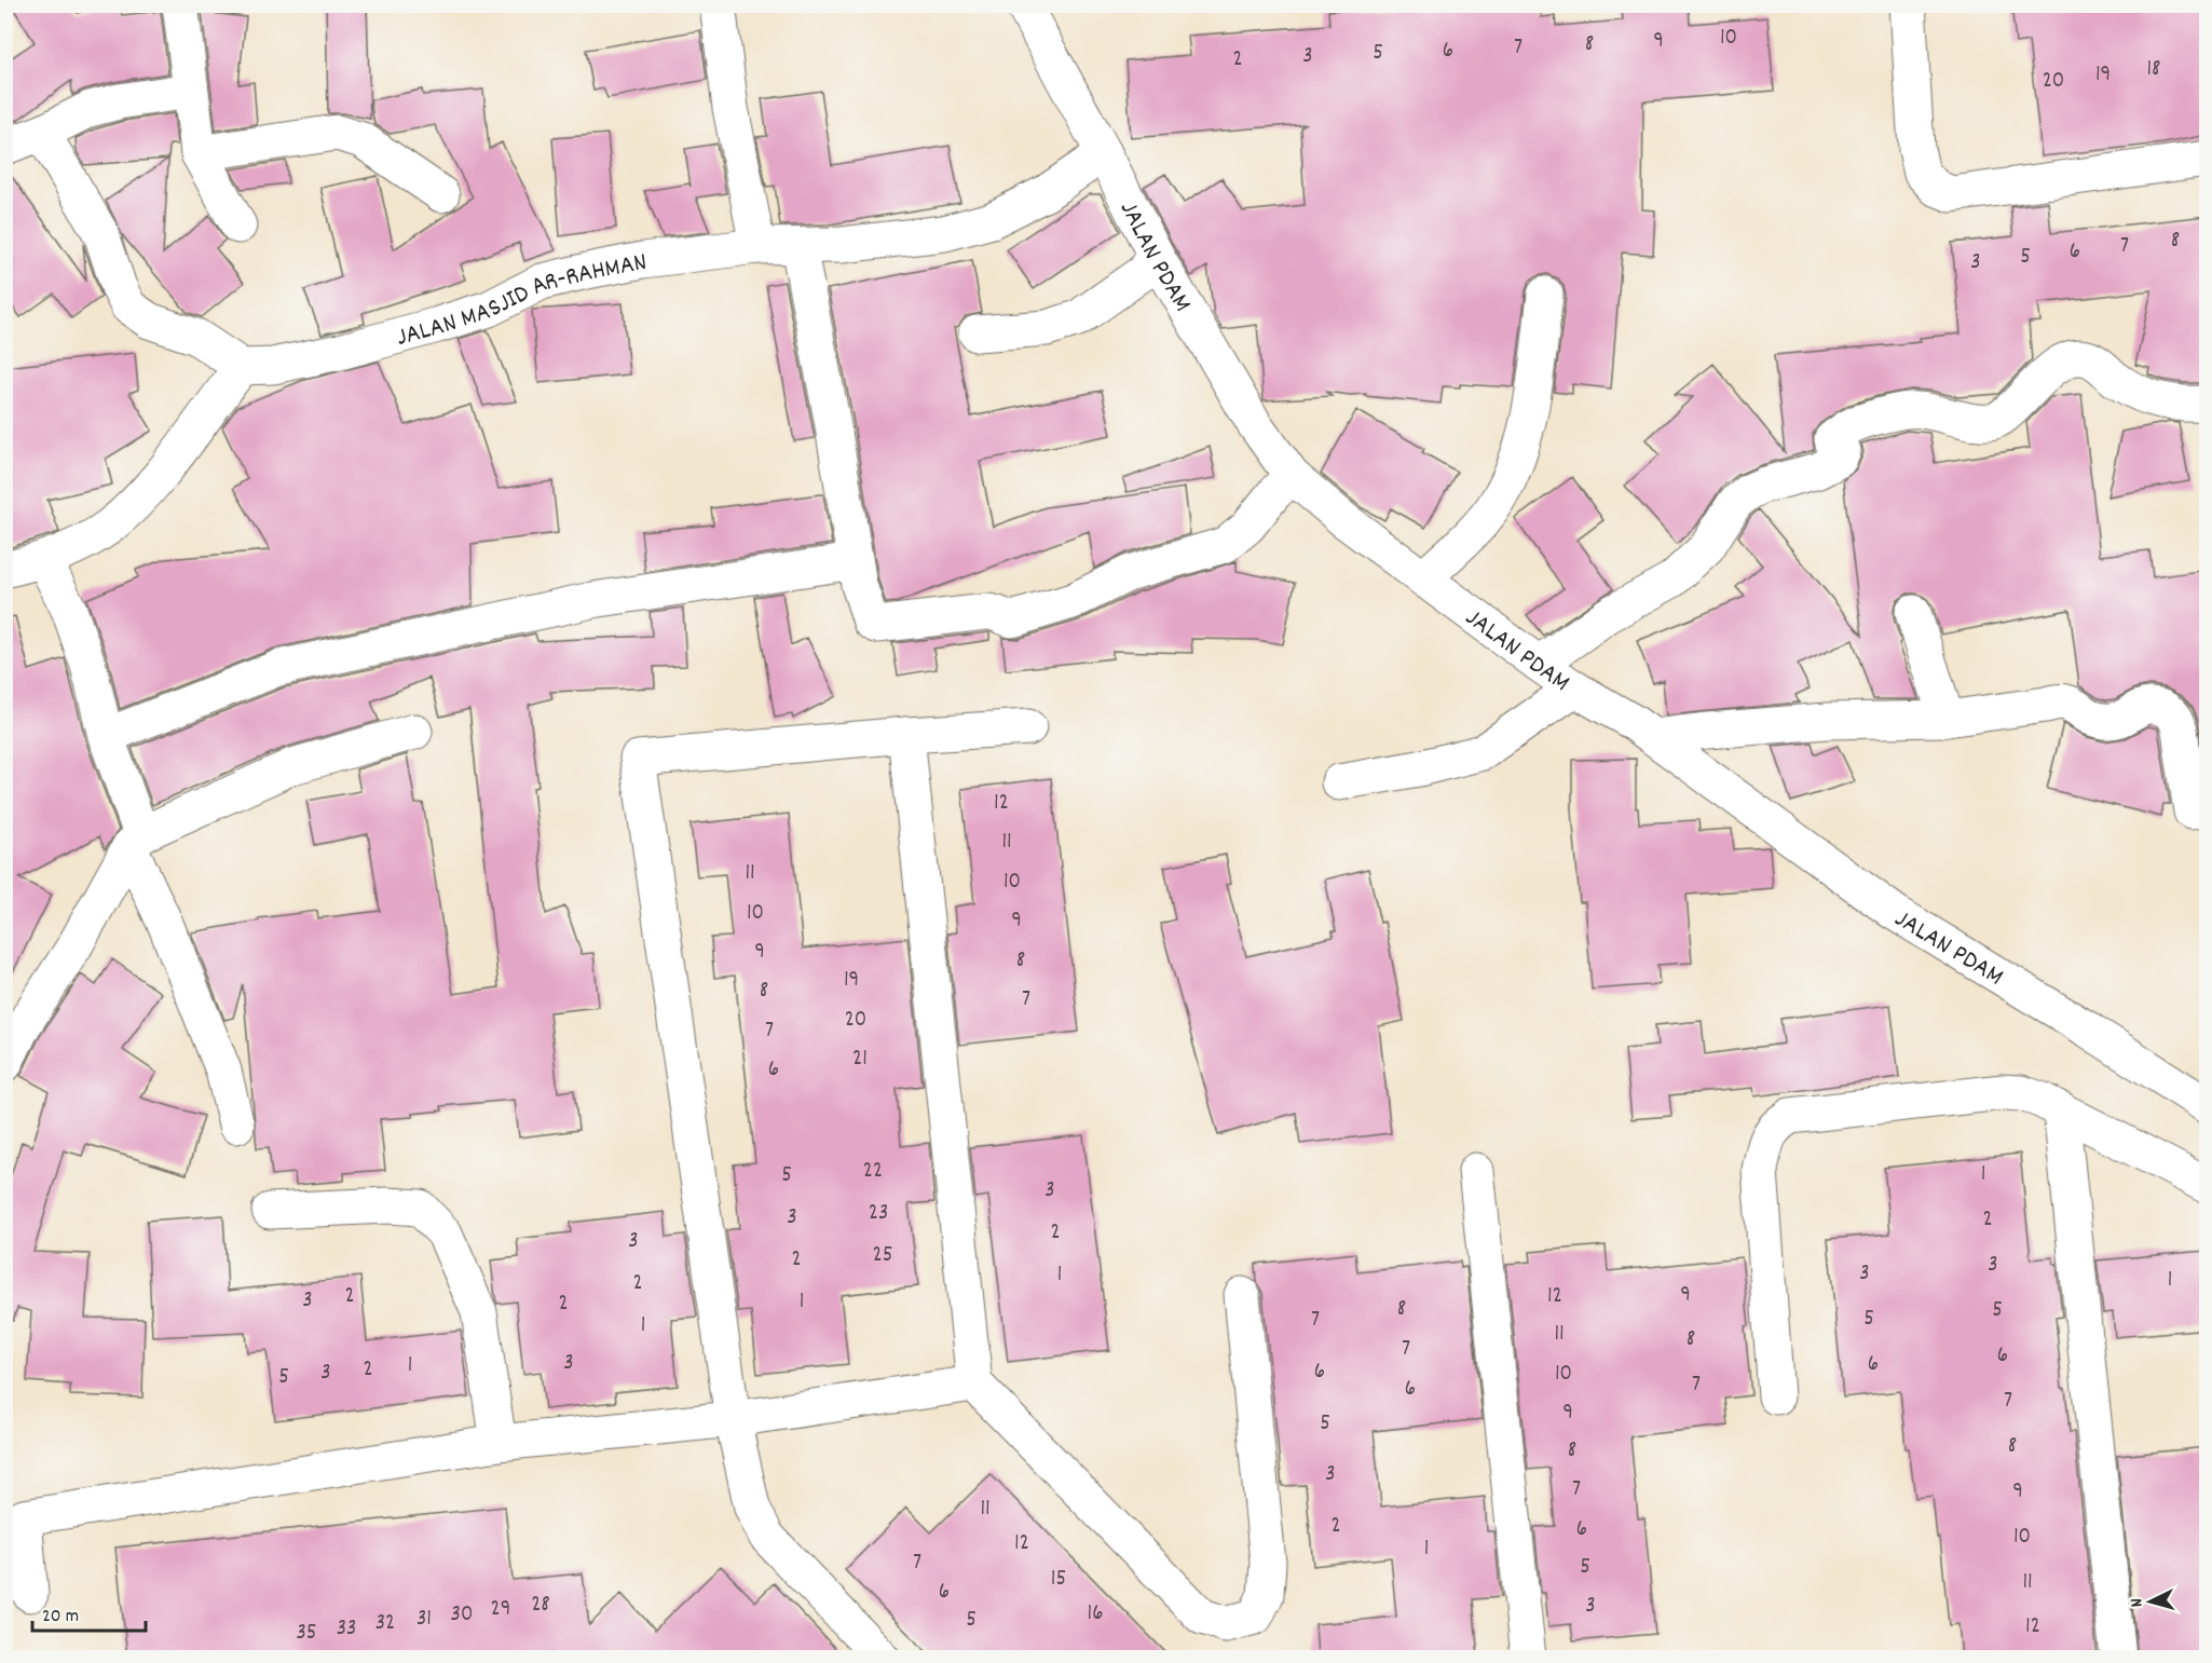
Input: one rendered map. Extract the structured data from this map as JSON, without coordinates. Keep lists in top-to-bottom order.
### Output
{
  "streets": {
    "street": ["JALAN PDAM", "JALAN MASJID AR-RAHMAN"]
  },
  "crossings": [
    ["JALAN PDAM", "JALAN MASJID AR-RAHMAN"]
  ],
  "house_numbers": [
    "10",
    "9",
    "8",
    "7",
    "6",
    "5",
    "3",
    "2",
    "18",
    "19",
    "20",
    "8",
    "7",
    "6",
    "5",
    "3",
    "12",
    "11",
    "11",
    "10",
    "10",
    "9",
    "9",
    "8",
    "19",
    "8",
    "7",
    "20",
    "7",
    "21",
    "6",
    "22",
    "1",
    "5",
    "3",
    "23",
    "3",
    "2",
    "2",
    "3",
    "25",
    "2",
    "3",
    "3",
    "1",
    "1",
    "2",
    "9",
    "2",
    "12",
    "3",
    "1",
    "2",
    "8",
    "5",
    "5",
    "7",
    "1",
    "11",
    "8",
    "7",
    "6",
    "3",
    "6",
    "1",
    "2",
    "6",
    "3",
    "10",
    "5",
    "7",
    "6",
    "7",
    "9",
    "5",
    "8",
    "8",
    "3",
    "7",
    "9",
    "11",
    "2",
    "6",
    "10",
    "12",
    "1",
    "7",
    "5",
    "15",
    "11",
    "6",
    "28",
    "3",
    "29",
    "16",
    "30",
    "31",
    "5",
    "32",
    "12",
    "33",
    "35"
  ],
  "scale_bar": "20 m",
  "north": "left"
}
